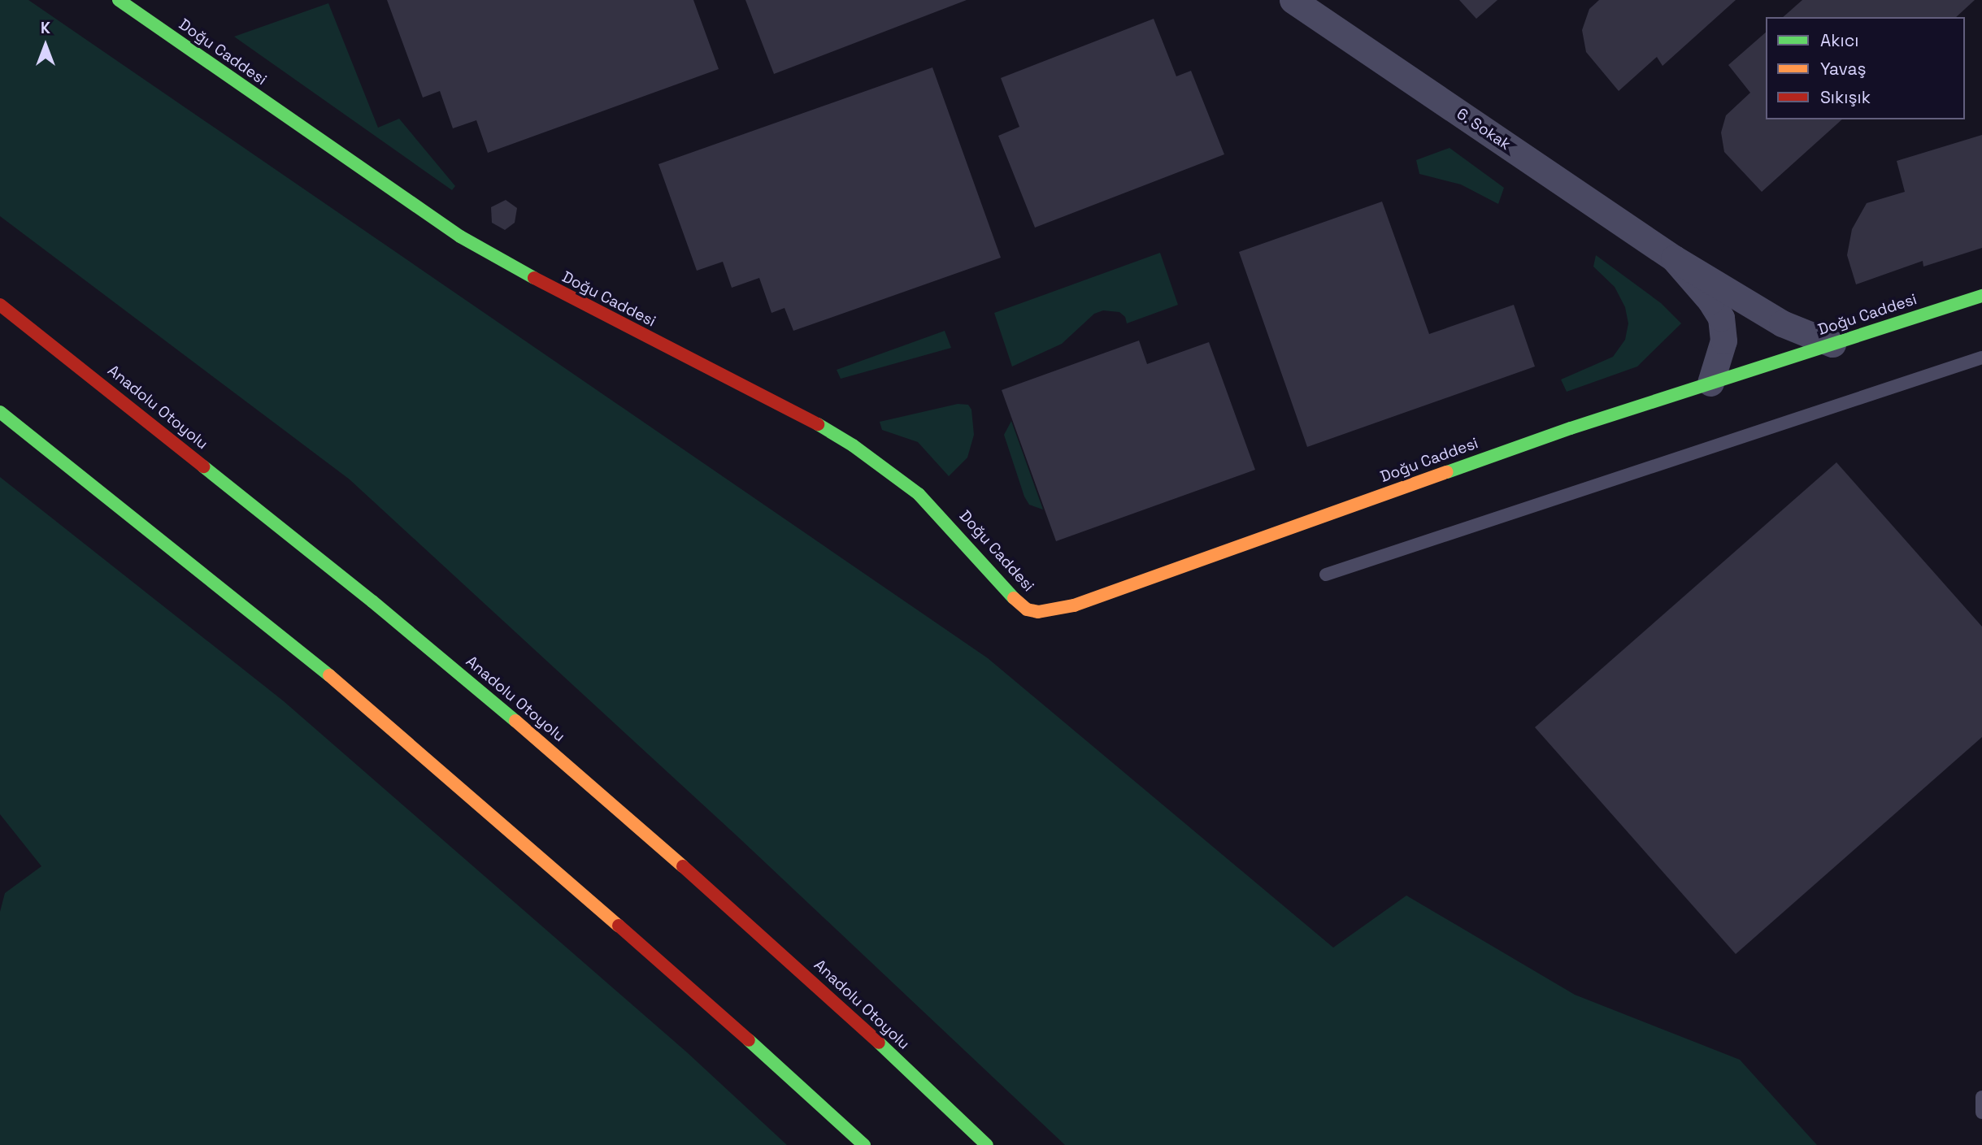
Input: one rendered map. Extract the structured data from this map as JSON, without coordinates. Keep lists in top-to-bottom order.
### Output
{
  "streets": {
    "main road": ["Doğu Caddesi", "Anadolu Otoyolu"],
    "street": ["6. Sokak"]
  },
  "crossings": [
    ["Doğu Caddesi", "6. Sokak"]
  ],
  "legend": ["Akıcı", "Yavaş", "Sıkışık"],
  "north": "top"
}
